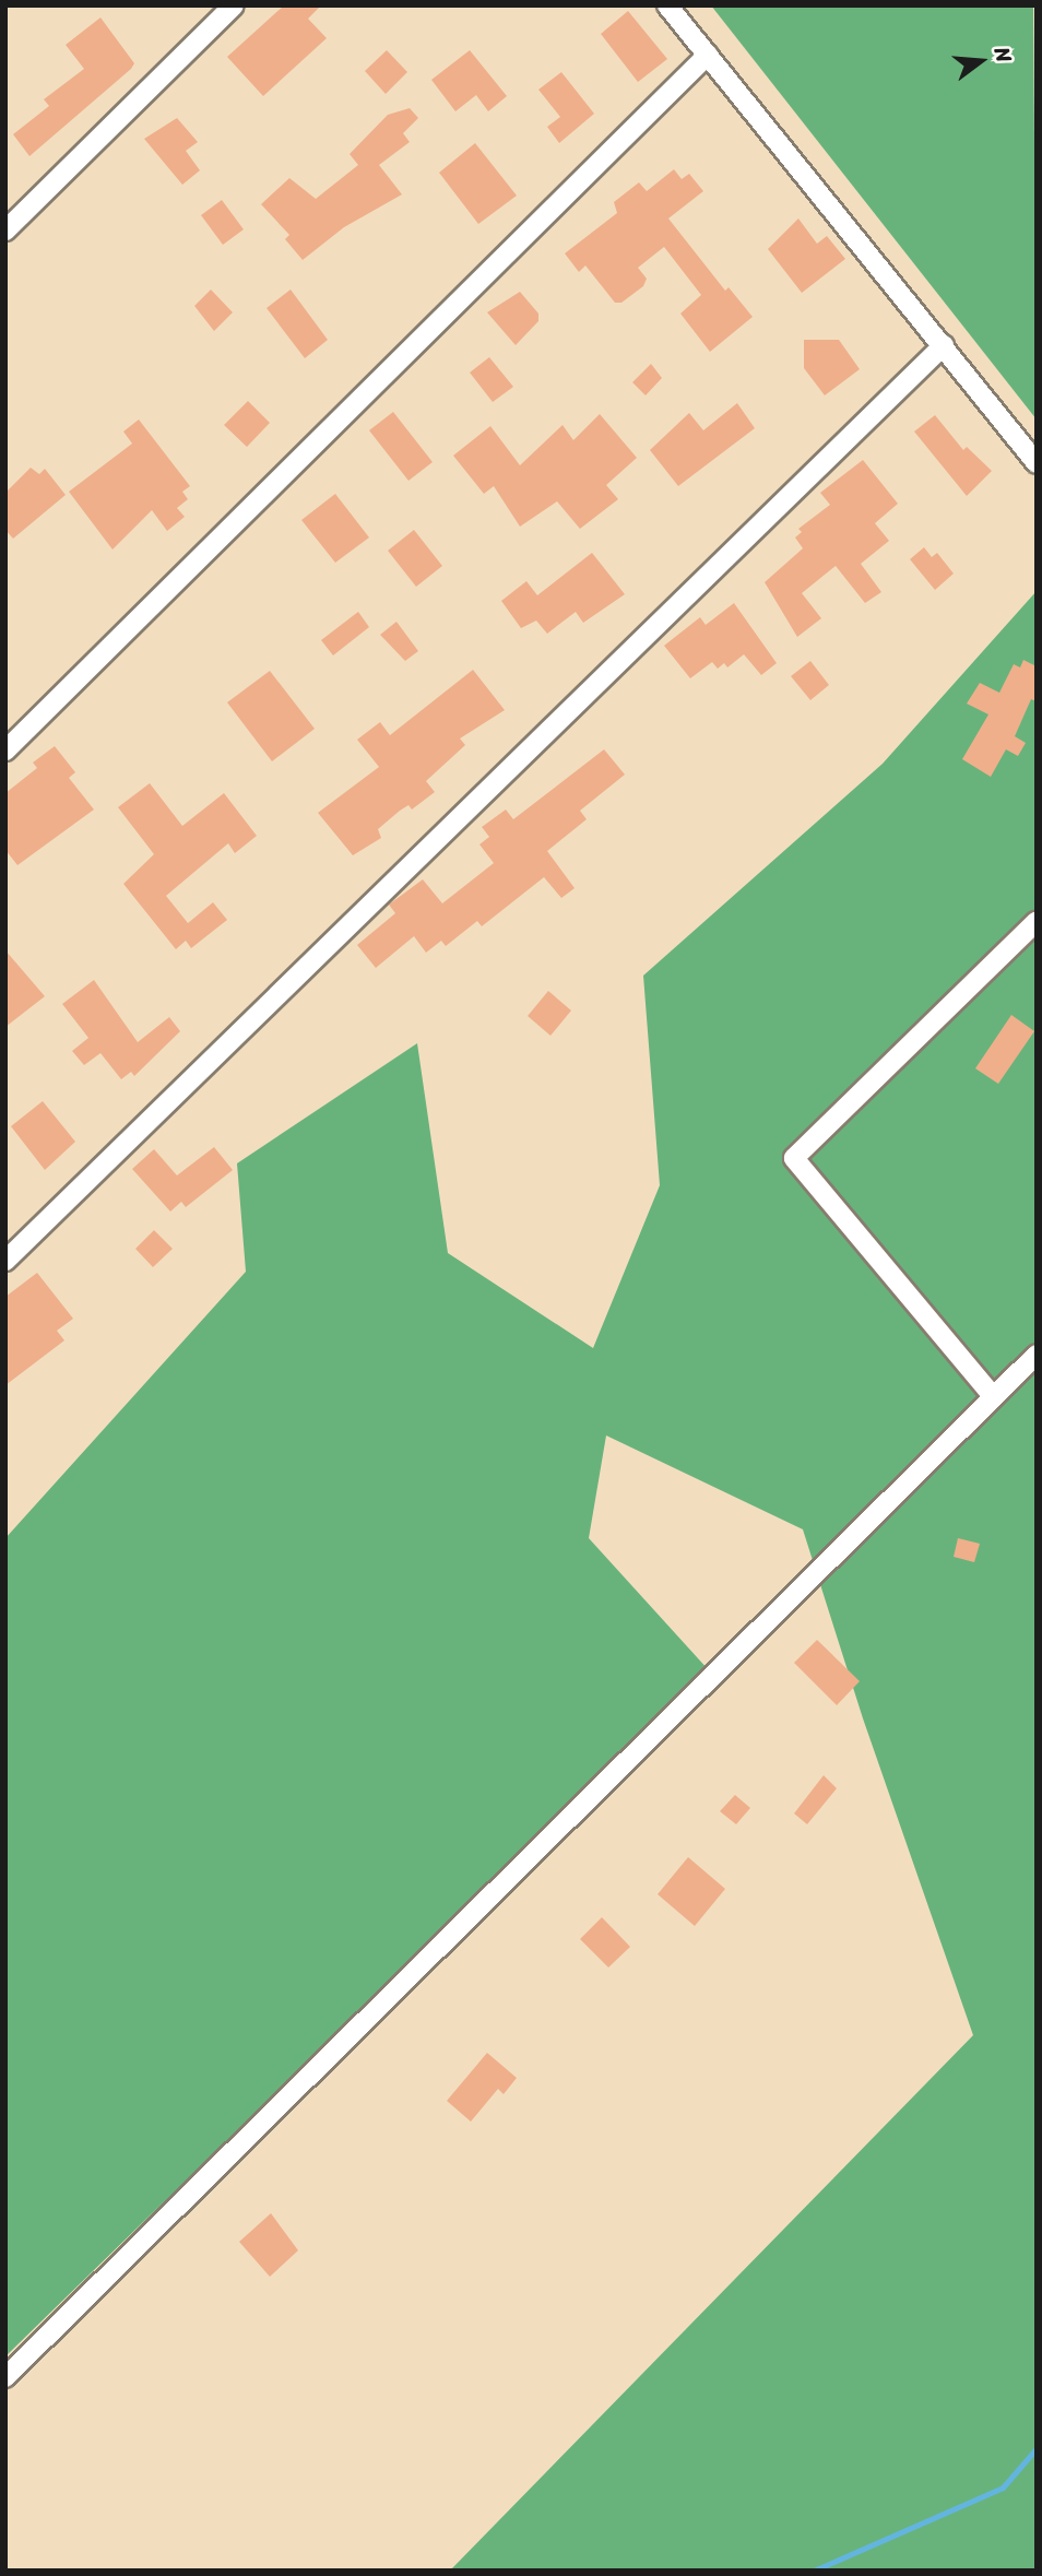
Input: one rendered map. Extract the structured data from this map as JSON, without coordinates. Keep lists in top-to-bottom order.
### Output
{
  "north": "right"
}
